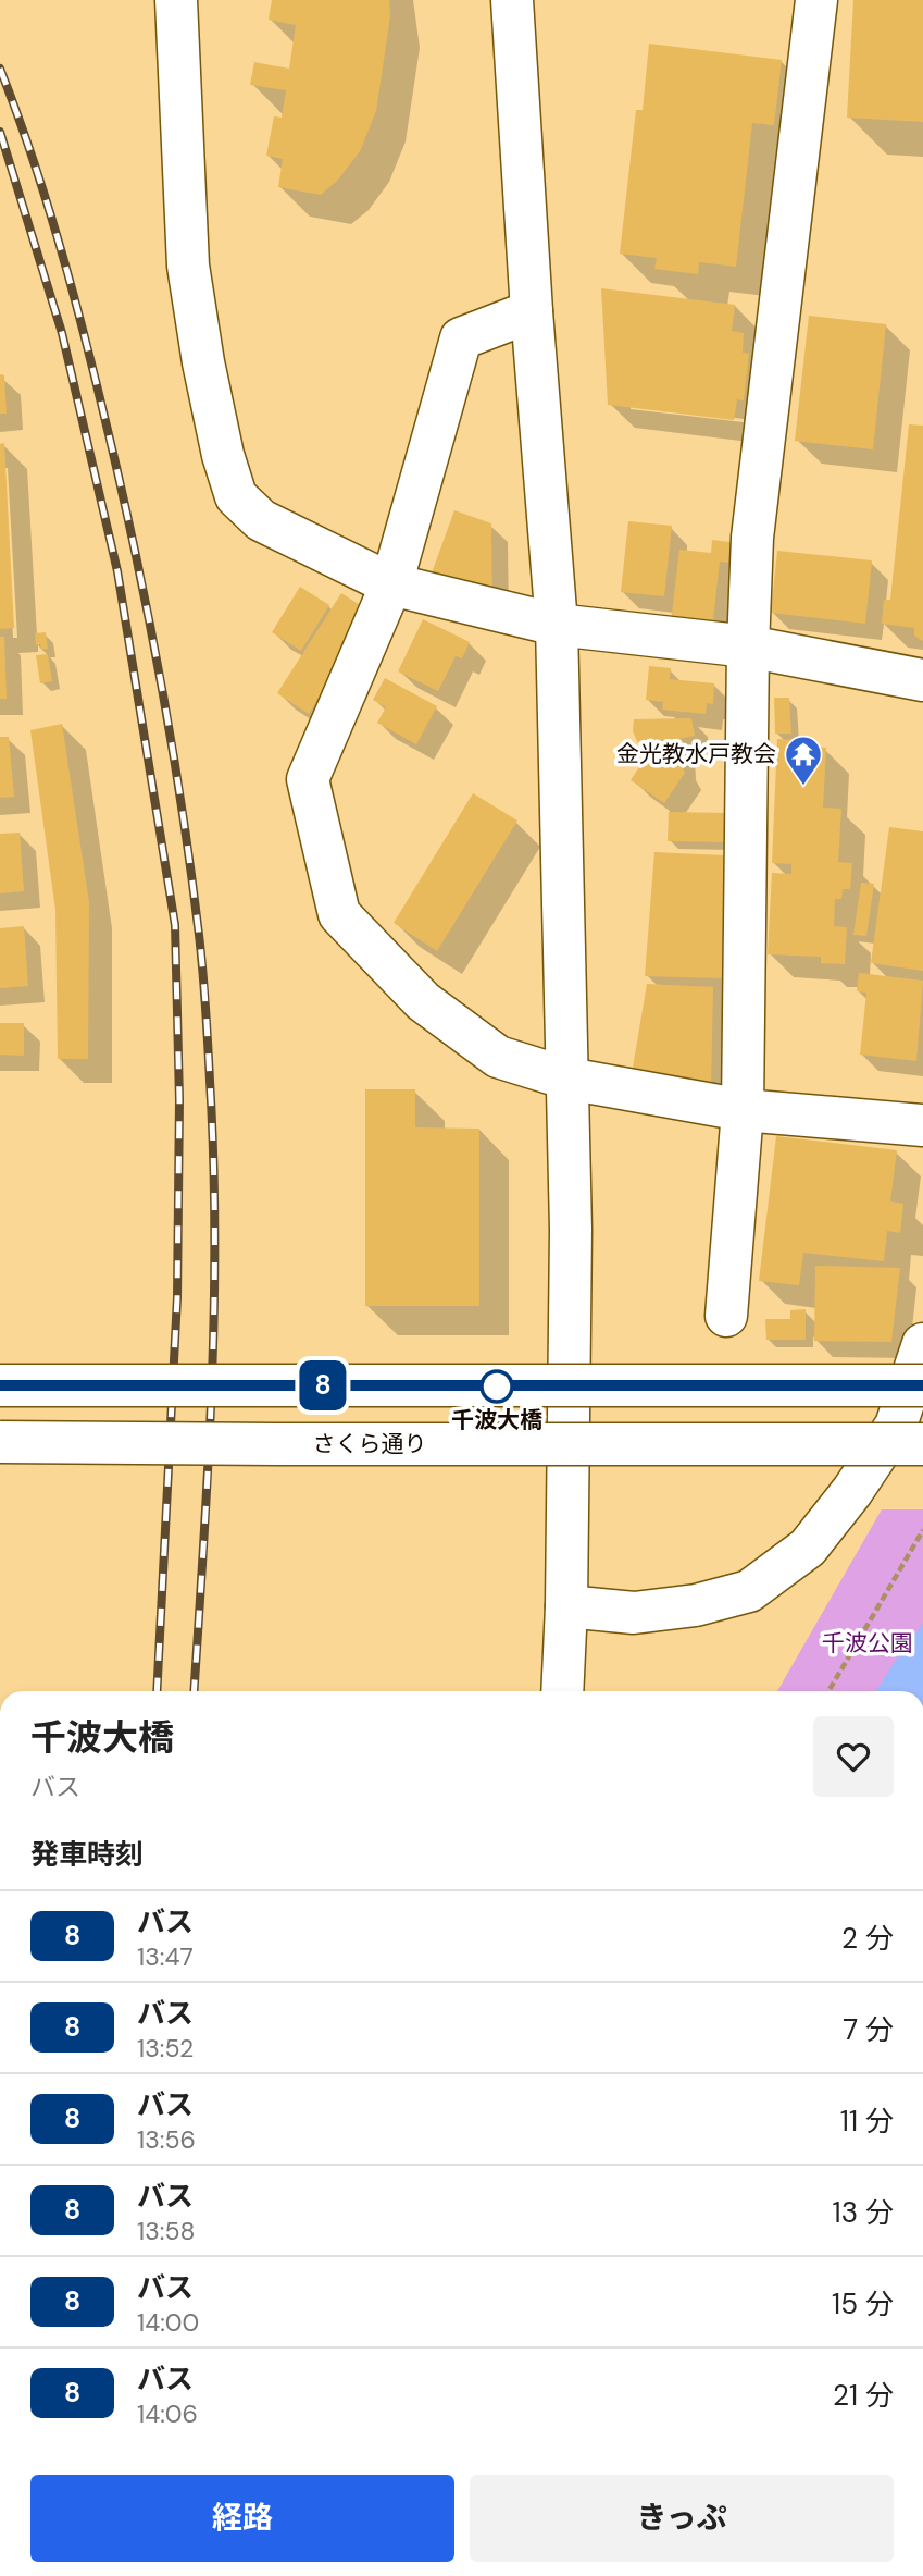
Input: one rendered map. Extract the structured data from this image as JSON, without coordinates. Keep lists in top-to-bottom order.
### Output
{
  "streets": {
    "street": ["さくら通り"]
  },
  "parks": ["千波公園"],
  "places": {
    "temple": ["金光教水戸教会"],
    "other": ["千波大橋"]
  },
  "lines": ["bus line 8"],
  "page": {
    "on_map": "8",
    "heading": [
      ["千波大橋", "バス"],
      "発車時刻"
    ],
    "list": [
      {
        "mark": "8",
        "name": "バス",
        "note": "13:47",
        "value": "2 分"
      },
      {
        "mark": "8",
        "name": "バス",
        "note": "13:52",
        "value": "7 分"
      },
      {
        "mark": "8",
        "name": "バス",
        "note": "13:56",
        "value": "11 分"
      },
      {
        "mark": "8",
        "name": "バス",
        "note": "13:58",
        "value": "13 分"
      },
      {
        "mark": "8",
        "name": "バス",
        "note": "14:00",
        "value": "15 分"
      },
      {
        "mark": "8",
        "name": "バス",
        "note": "14:06",
        "value": "21 分"
      }
    ],
    "buttons": ["経路", "きっぷ"]
  }
}
